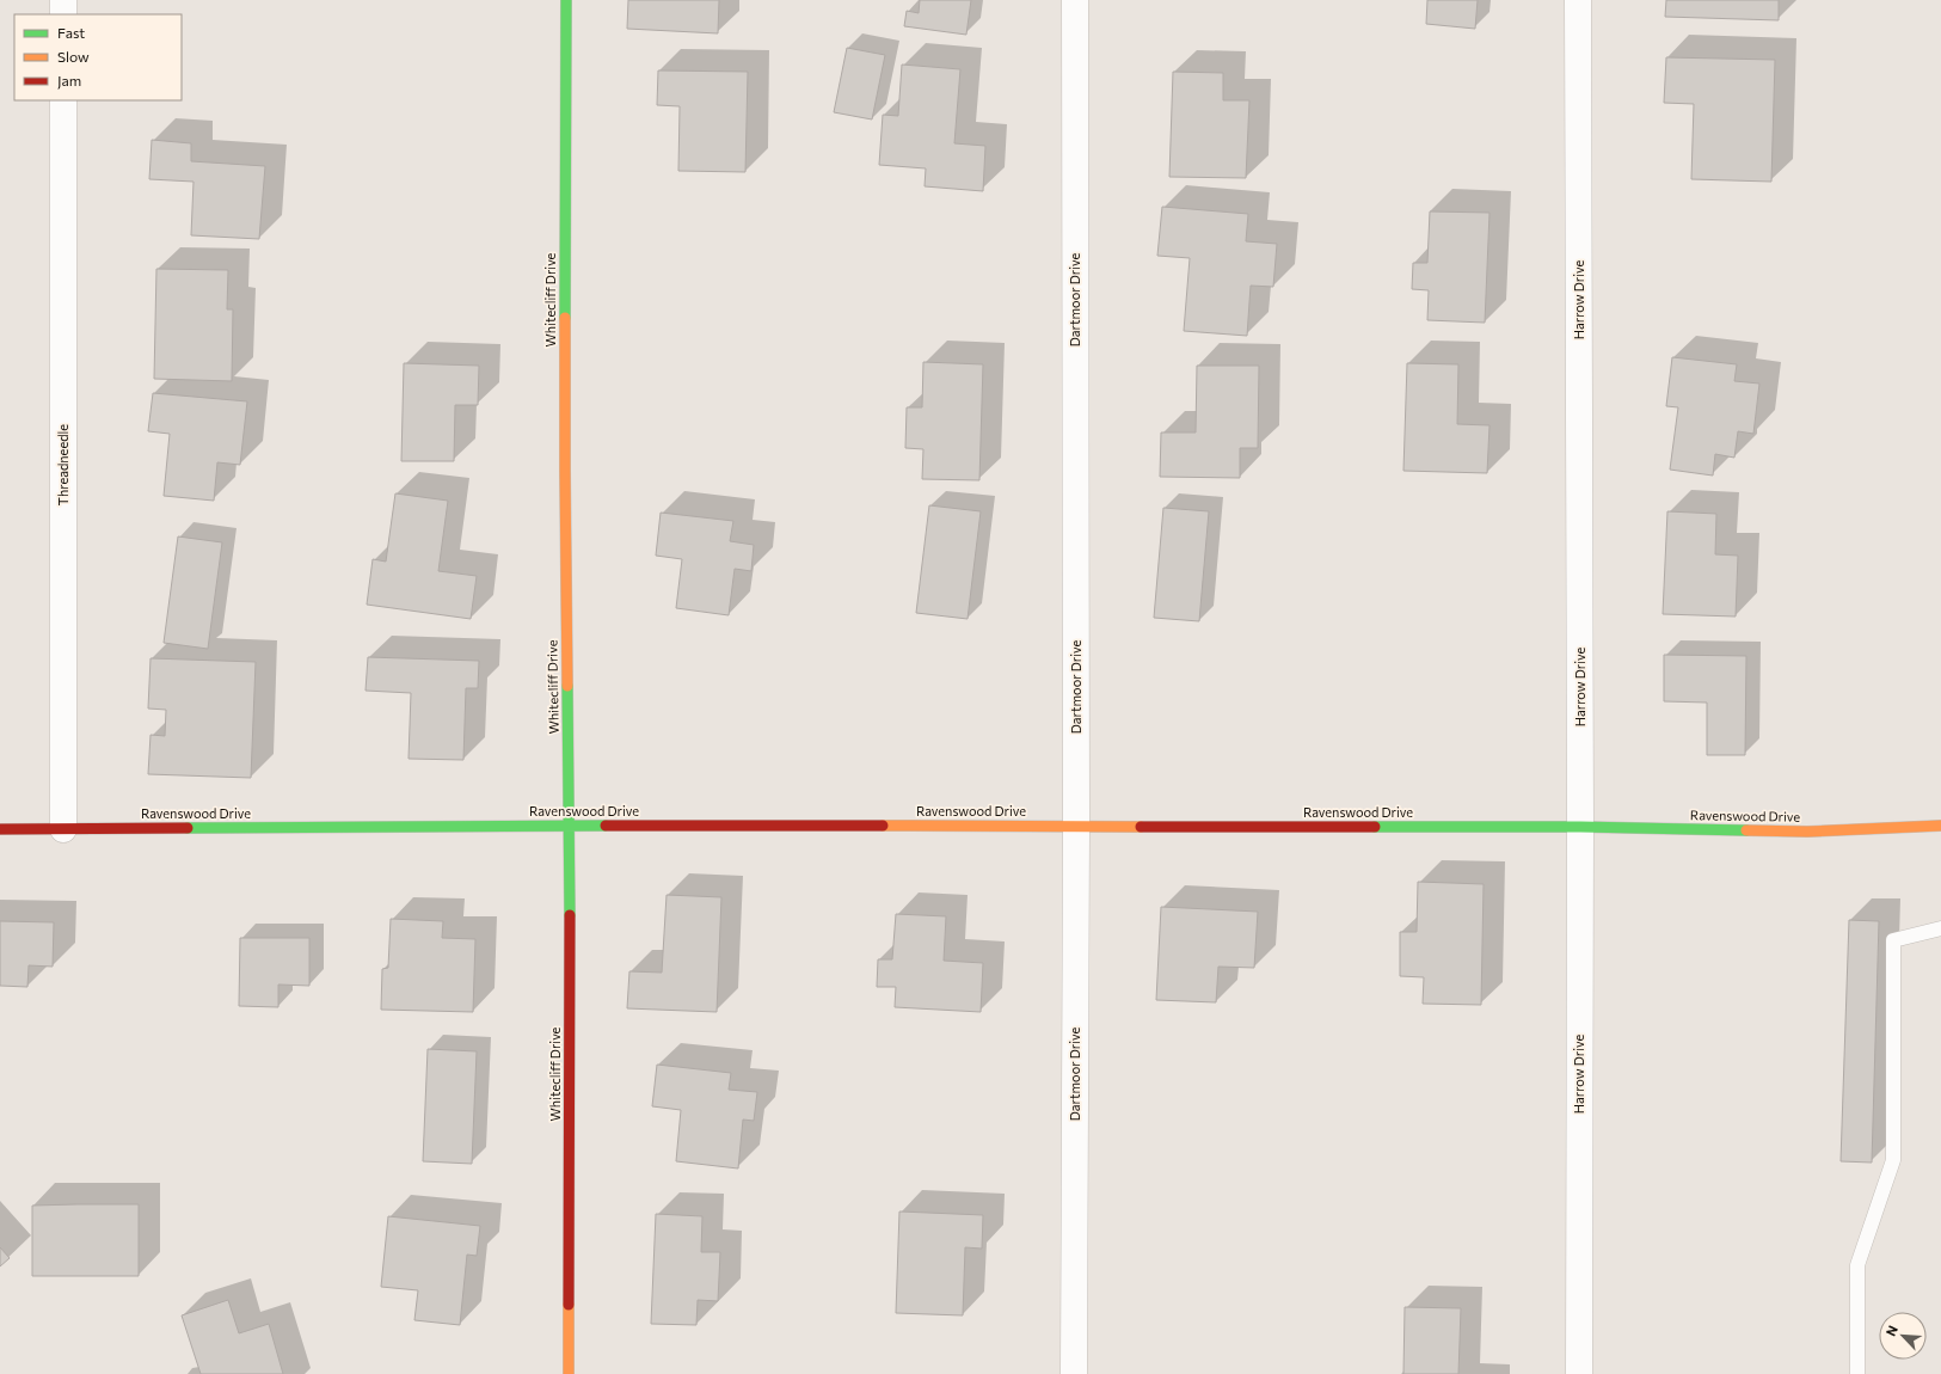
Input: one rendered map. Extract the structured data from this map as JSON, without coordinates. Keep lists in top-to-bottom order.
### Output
{
  "streets": {
    "street": [
      "Whitecliff Drive",
      "Dartmoor Drive",
      "Harrow Drive",
      "Threadneedle",
      "Ravenswood Drive"
    ]
  },
  "crossings": [
    ["Whitecliff Drive", "Ravenswood Drive"],
    ["Dartmoor Drive", "Ravenswood Drive"],
    ["Harrow Drive", "Ravenswood Drive"],
    ["Threadneedle", "Ravenswood Drive"]
  ],
  "legend": ["Fast", "Slow", "Jam"],
  "north": "top left"
}
